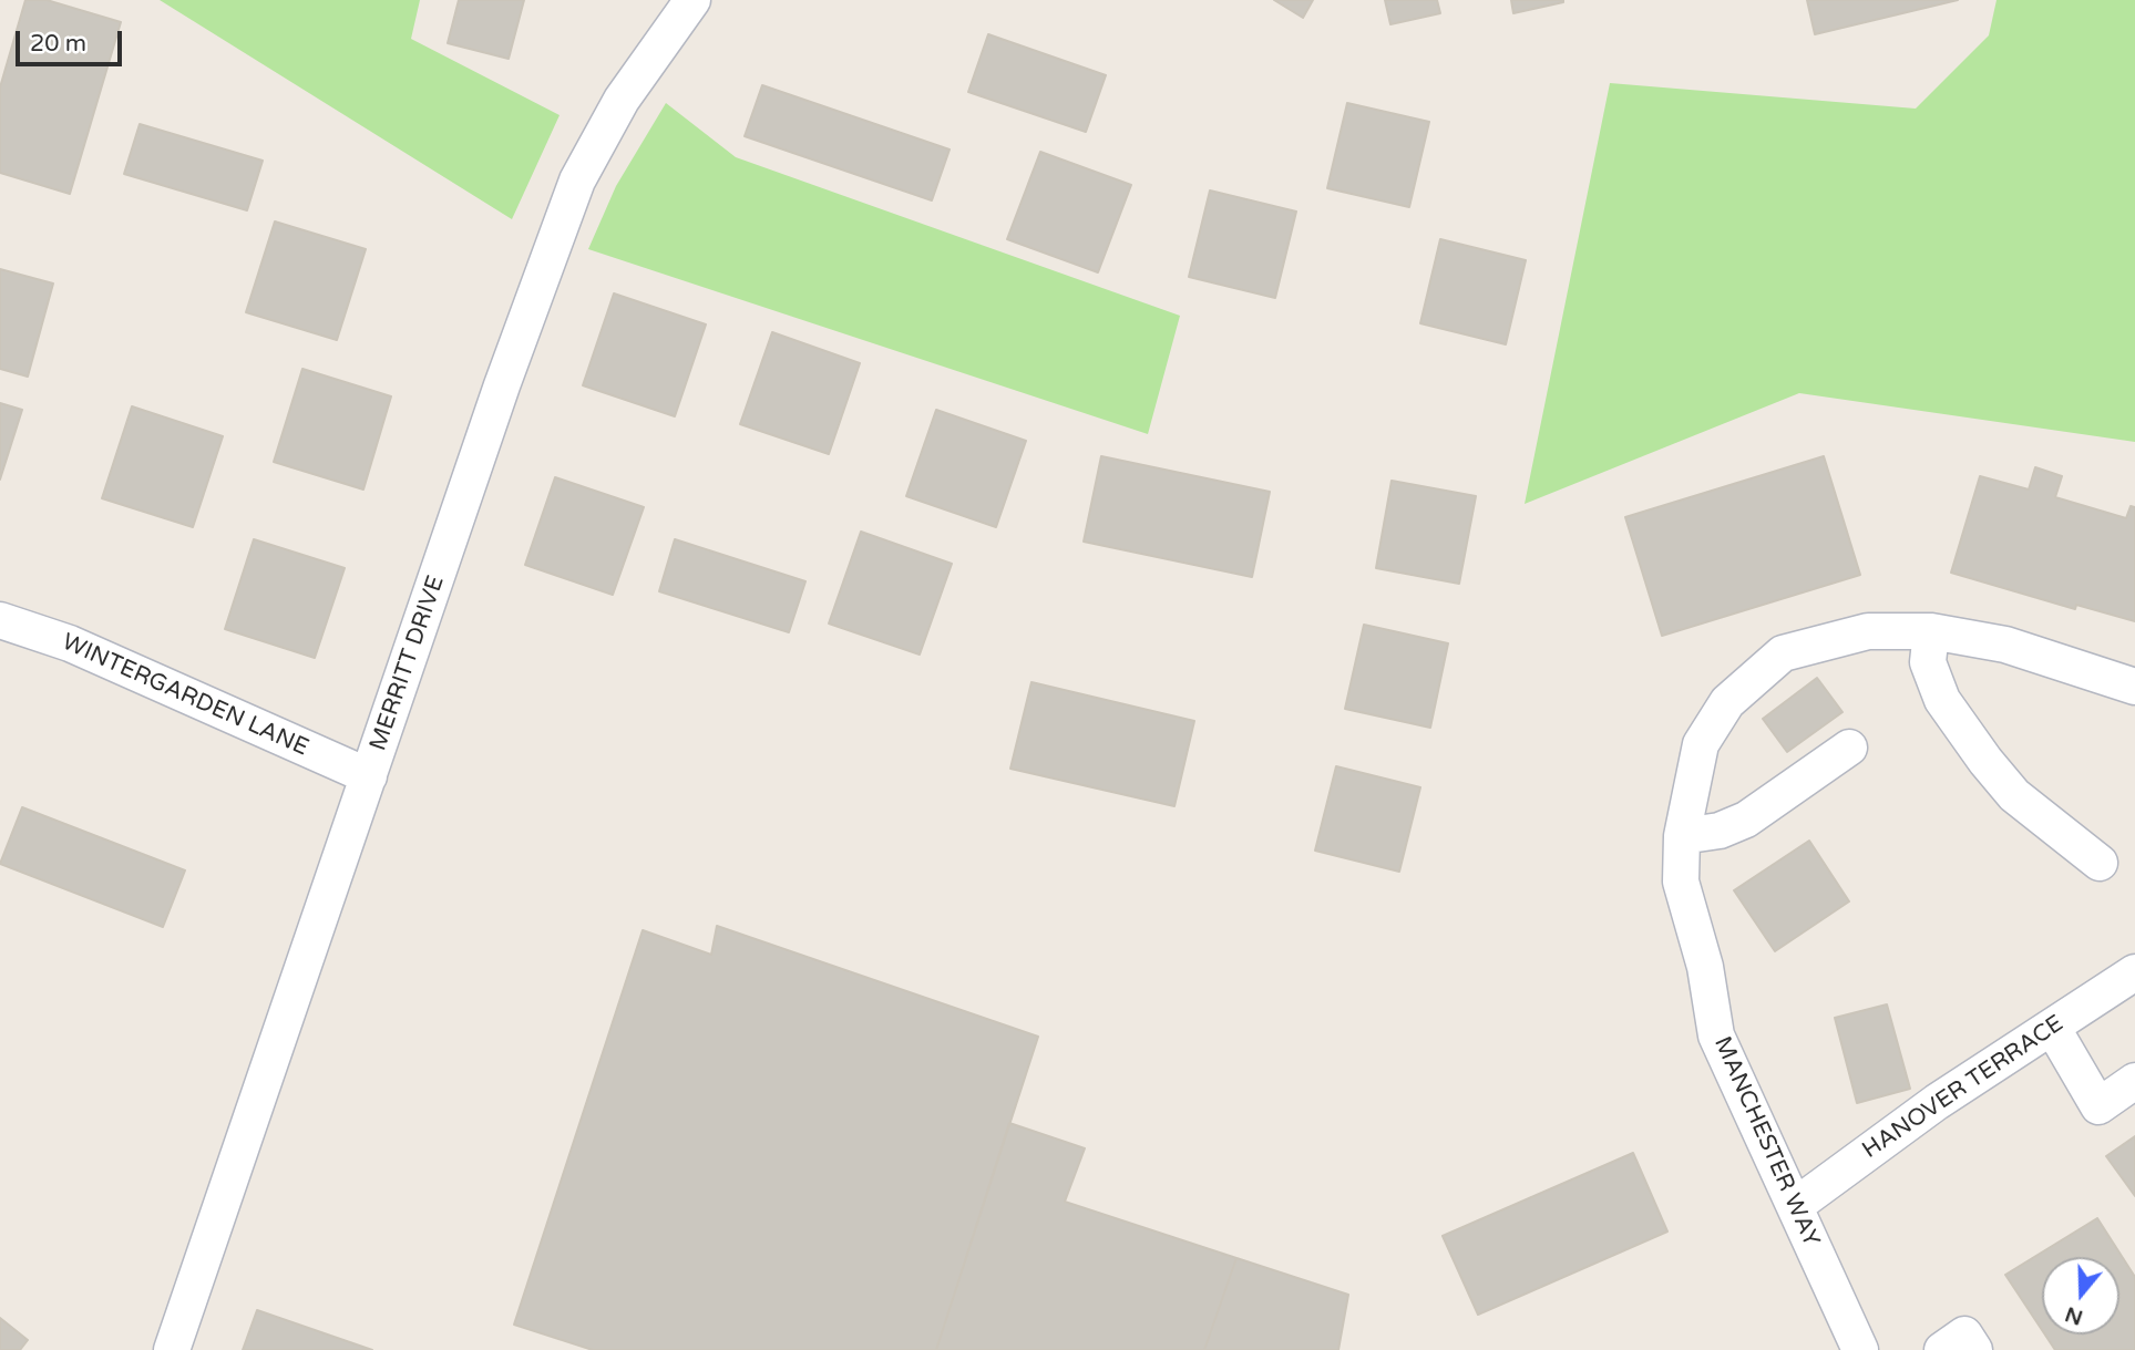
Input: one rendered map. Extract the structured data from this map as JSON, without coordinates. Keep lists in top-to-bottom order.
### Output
{
  "streets": {
    "street": [
      "MERRITT DRIVE",
      "WINTERGARDEN LANE",
      "HANOVER TERRACE",
      "MANCHESTER WAY"
    ]
  },
  "crossings": [
    ["MERRITT DRIVE", "WINTERGARDEN LANE"],
    ["HANOVER TERRACE", "MANCHESTER WAY"]
  ],
  "scale_bar": "20 m",
  "north": "bottom"
}
